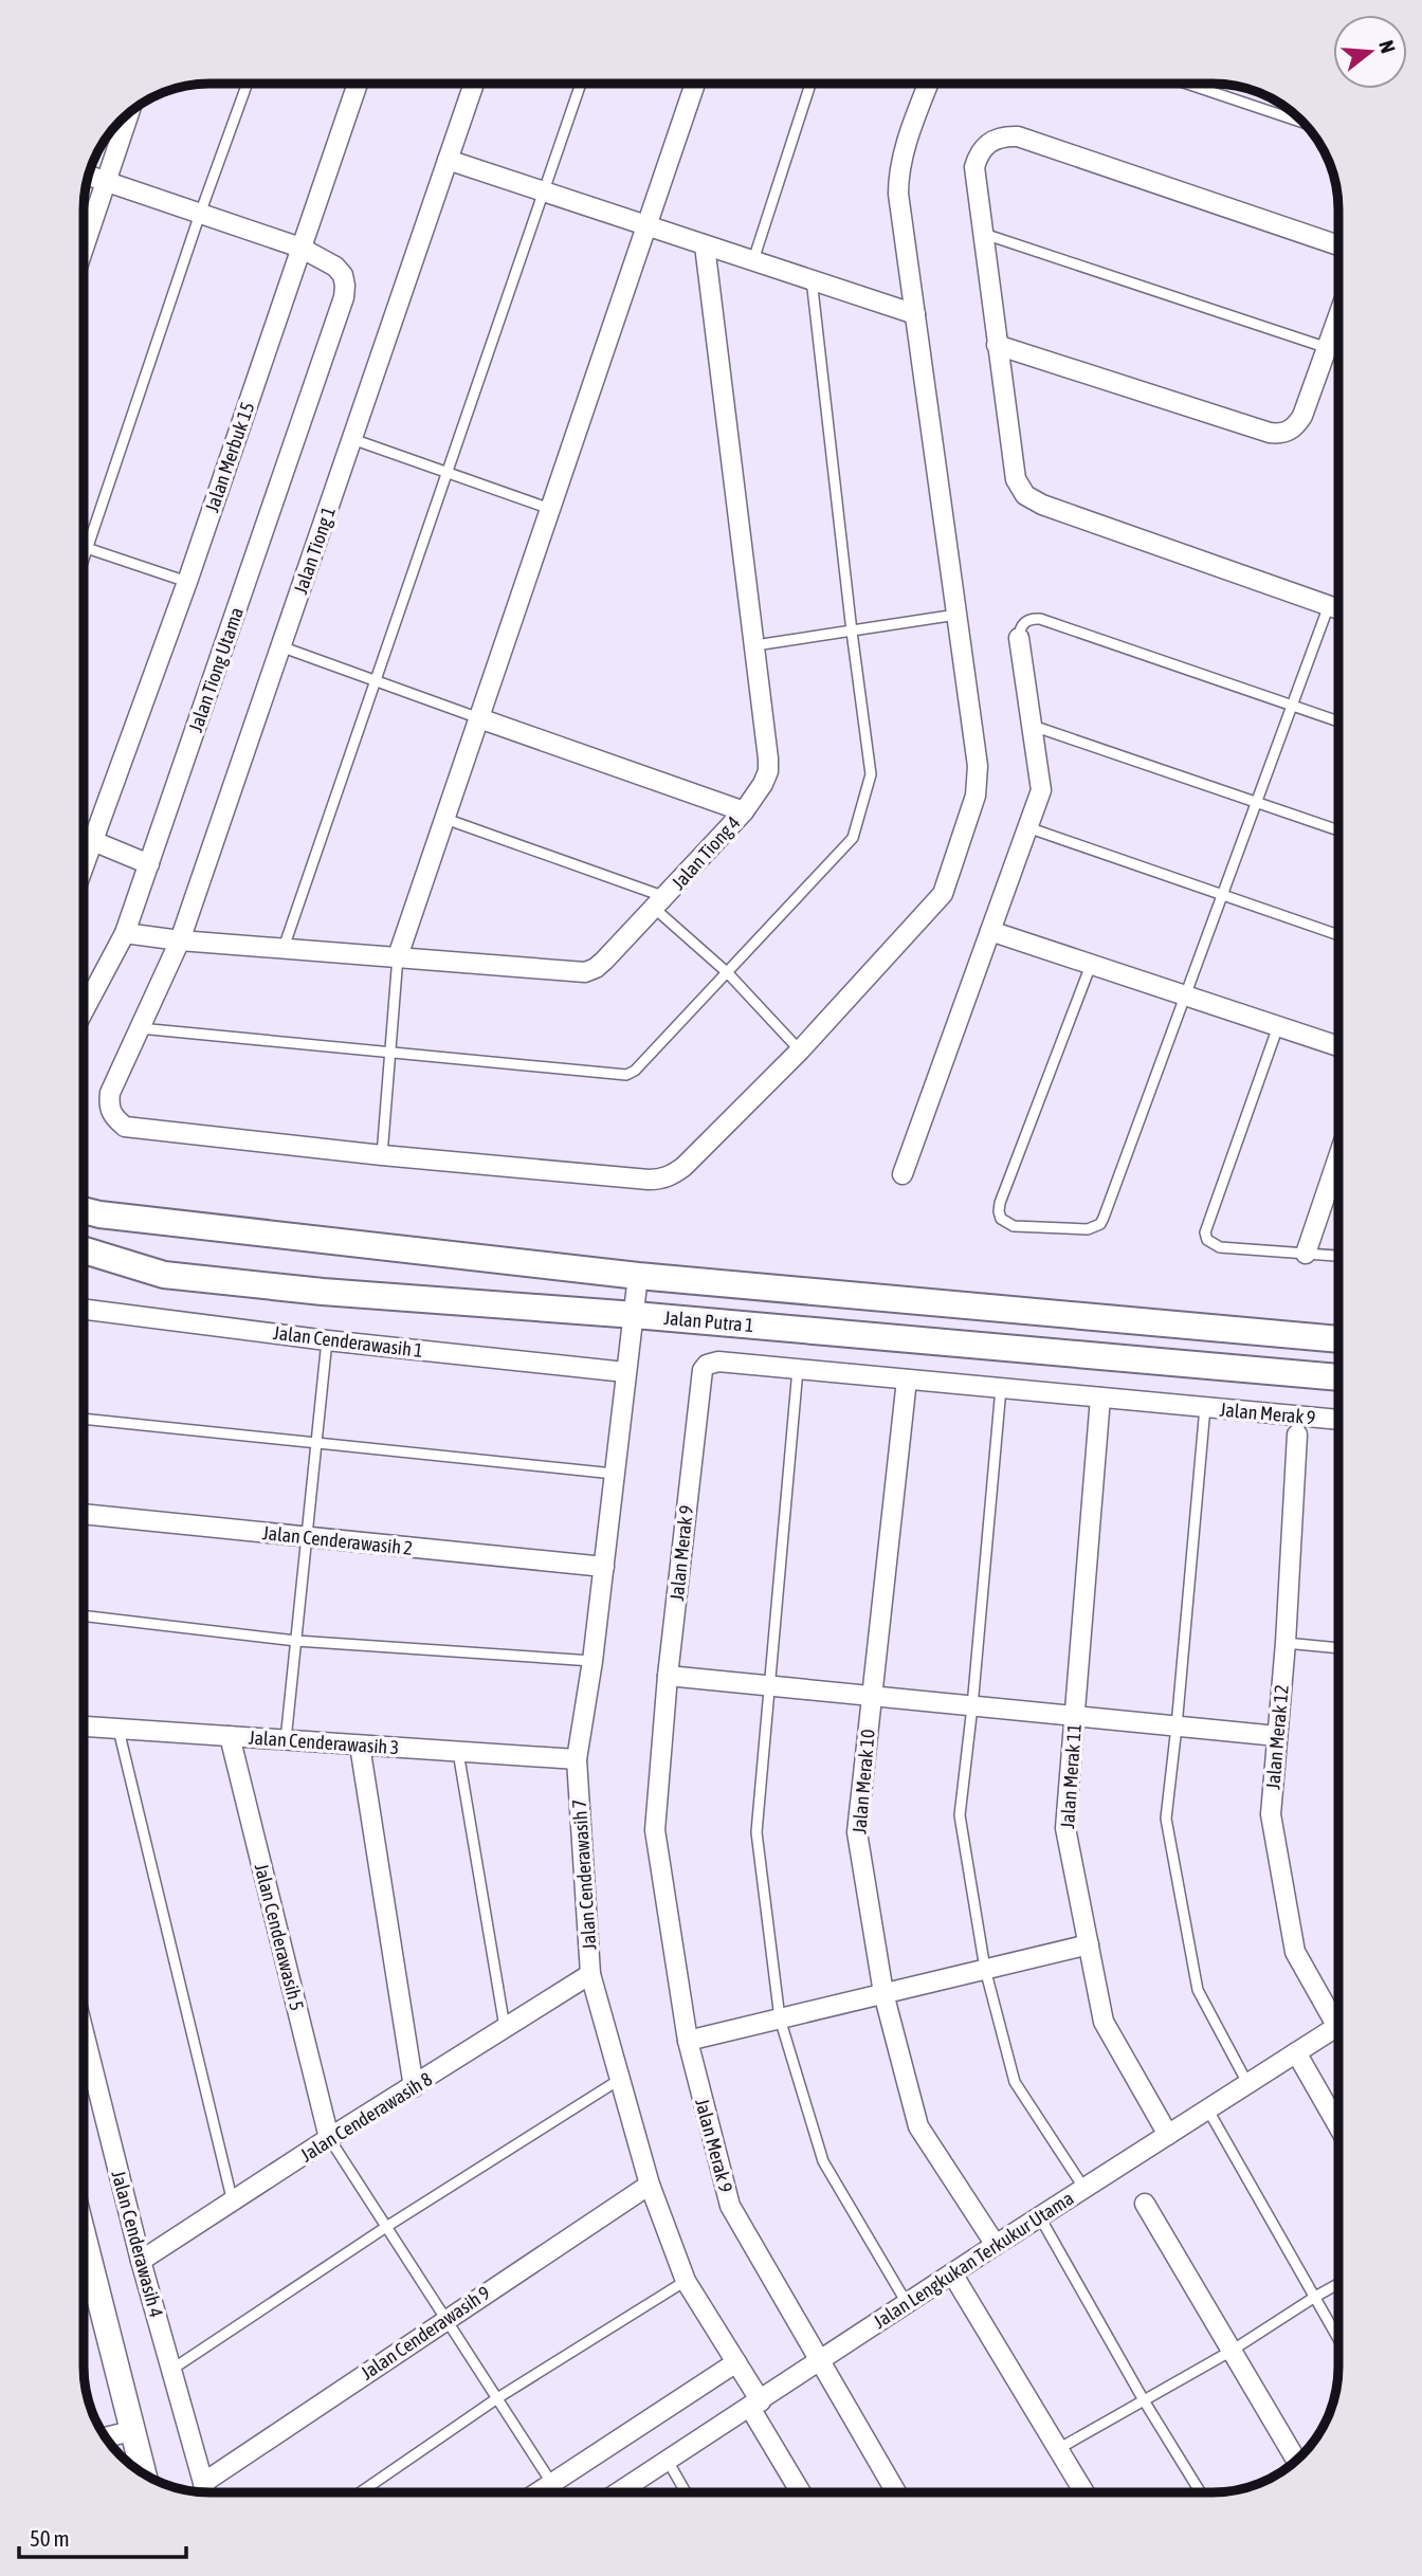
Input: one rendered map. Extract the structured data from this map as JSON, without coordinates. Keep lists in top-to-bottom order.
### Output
{
  "streets": {
    "main road": ["Jalan Putra 1"],
    "street": [
      "Jalan Merbuk 15",
      "Jalan Tiong 1",
      "Jalan Tiong Utama",
      "Jalan Tiong 4",
      "Jalan Cenderawasih 1",
      "Jalan Merak 9",
      "Jalan Cenderawasih 2",
      "Jalan Merak 12",
      "Jalan Cenderawasih 3",
      "Jalan Merak 11",
      "Jalan Merak 10",
      "Jalan Cenderawasih 7",
      "Jalan Cenderawasih 5",
      "Jalan Cenderawasih 8",
      "Jalan Cenderawasih 4",
      "Jalan Lengkukan Terkukur Utama",
      "Jalan Cenderawasih 9"
    ]
  },
  "crossings": [
    ["Jalan Merbuk 15", "Jalan Tiong Utama"],
    ["Jalan Tiong 1", "Jalan Tiong 4"],
    ["Jalan Tiong Utama", "Jalan Tiong 4"],
    ["Jalan Putra 1", "Jalan Cenderawasih 7"],
    ["Jalan Cenderawasih 1", "Jalan Cenderawasih 7"],
    ["Jalan Merak 9", "Jalan Merak 11"],
    ["Jalan Merak 9", "Jalan Merak 10"],
    ["Jalan Merak 9", "Jalan Lengkukan Terkukur Utama"],
    ["Jalan Cenderawasih 2", "Jalan Cenderawasih 7"],
    ["Jalan Cenderawasih 3", "Jalan Cenderawasih 7"],
    ["Jalan Cenderawasih 3", "Jalan Cenderawasih 5"],
    ["Jalan Merak 11", "Jalan Lengkukan Terkukur Utama"],
    ["Jalan Merak 10", "Jalan Lengkukan Terkukur Utama"],
    ["Jalan Cenderawasih 7", "Jalan Cenderawasih 8"],
    ["Jalan Cenderawasih 7", "Jalan Lengkukan Terkukur Utama"],
    ["Jalan Cenderawasih 7", "Jalan Cenderawasih 9"],
    ["Jalan Cenderawasih 5", "Jalan Cenderawasih 8"],
    ["Jalan Cenderawasih 8", "Jalan Cenderawasih 4"],
    ["Jalan Cenderawasih 4", "Jalan Cenderawasih 9"]
  ],
  "scale_bar": "50 m",
  "north": "right"
}
